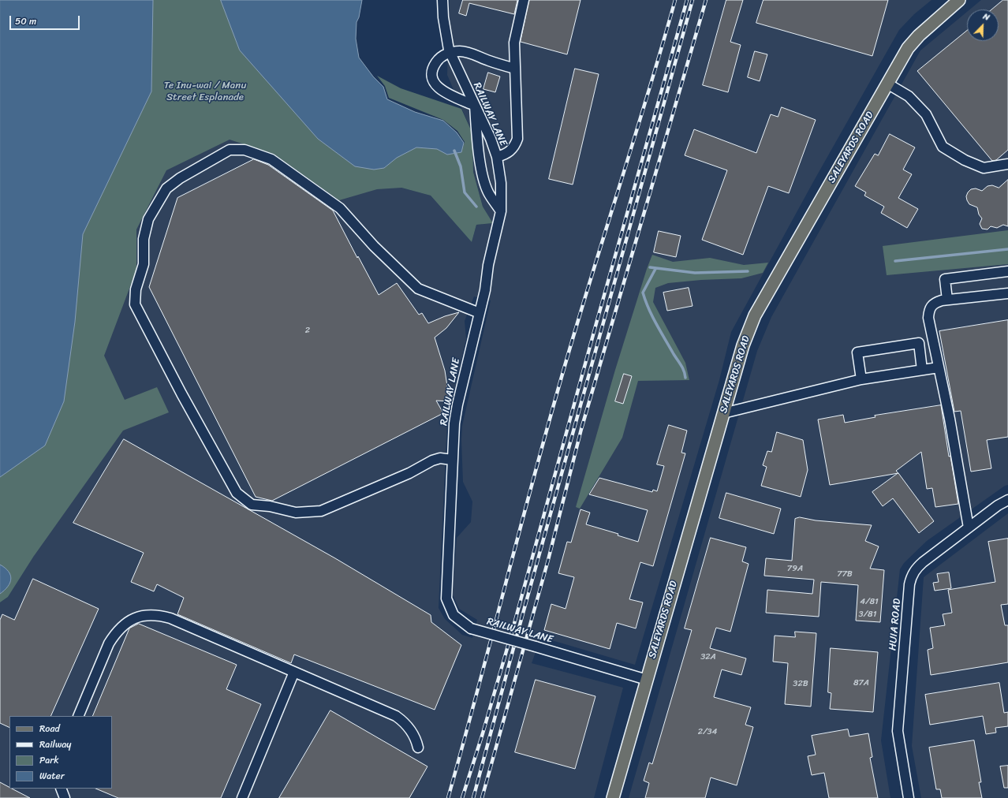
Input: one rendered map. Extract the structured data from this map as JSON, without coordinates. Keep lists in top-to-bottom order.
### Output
{
  "streets": {
    "main road": ["SALEYARDS ROAD"],
    "street": ["RAILWAY LANE", "HUIA ROAD"]
  },
  "crossings": [
    ["RAILWAY LANE", "SALEYARDS ROAD"]
  ],
  "parks": ["Te Inu-wai / Manu Street Esplanade"],
  "house_numbers": [
    "2",
    "79A",
    "77B",
    "4/81",
    "3/81",
    "32A",
    "87A",
    "32B",
    "2/34"
  ],
  "legend": [
    "Road",
    "Railway",
    "Park",
    "Water"
  ],
  "scale_bar": "50 m",
  "north": "top right"
}
